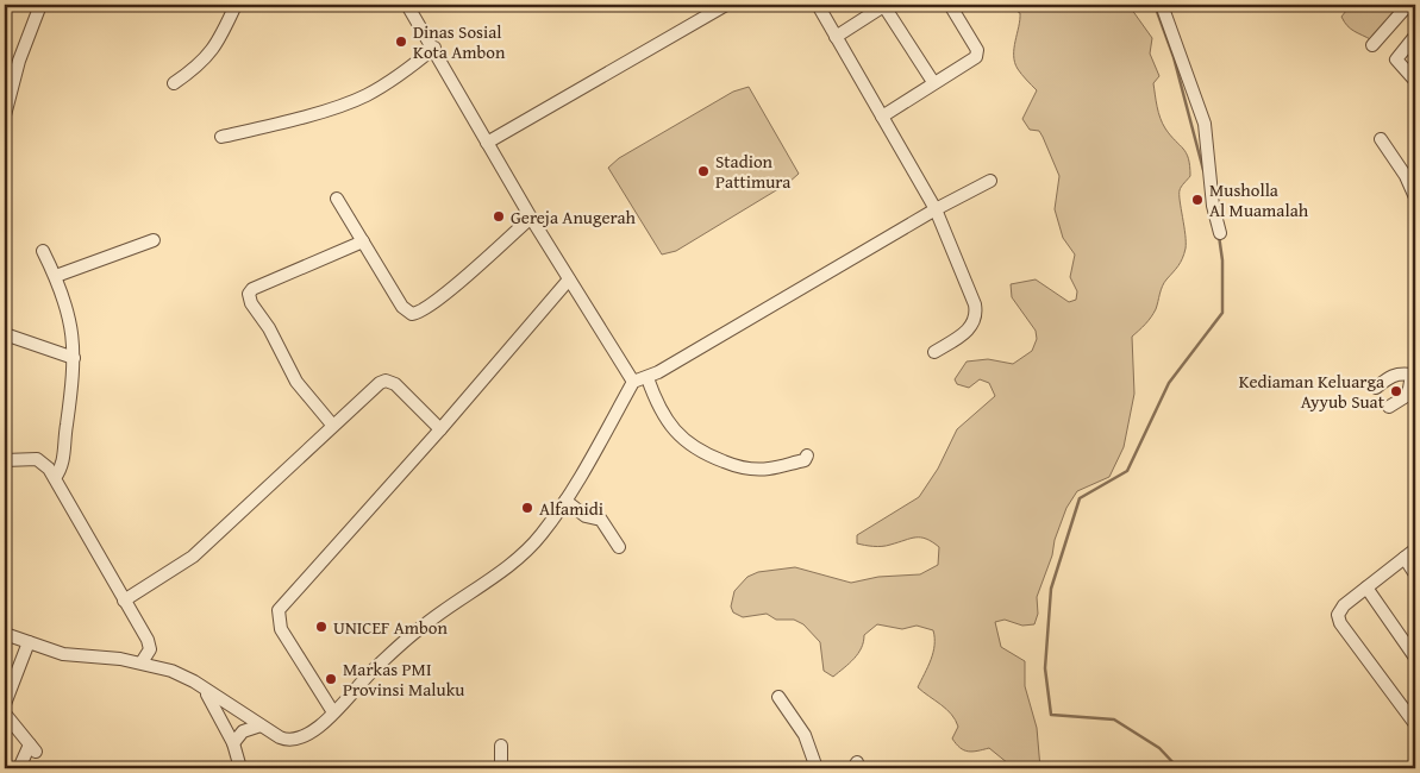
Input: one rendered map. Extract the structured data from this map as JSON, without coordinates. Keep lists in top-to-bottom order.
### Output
{
  "places": [
    "Dinas Sosial Kota Ambon",
    "Stadion Pattimura",
    "Musholla Al Muamalah",
    "Gereja Anugerah",
    "Kediaman Keluarga Ayyub Suat",
    "Alfamidi",
    "UNICEF Ambon",
    "Markas PMI Provinsi Maluku"
  ]
}
